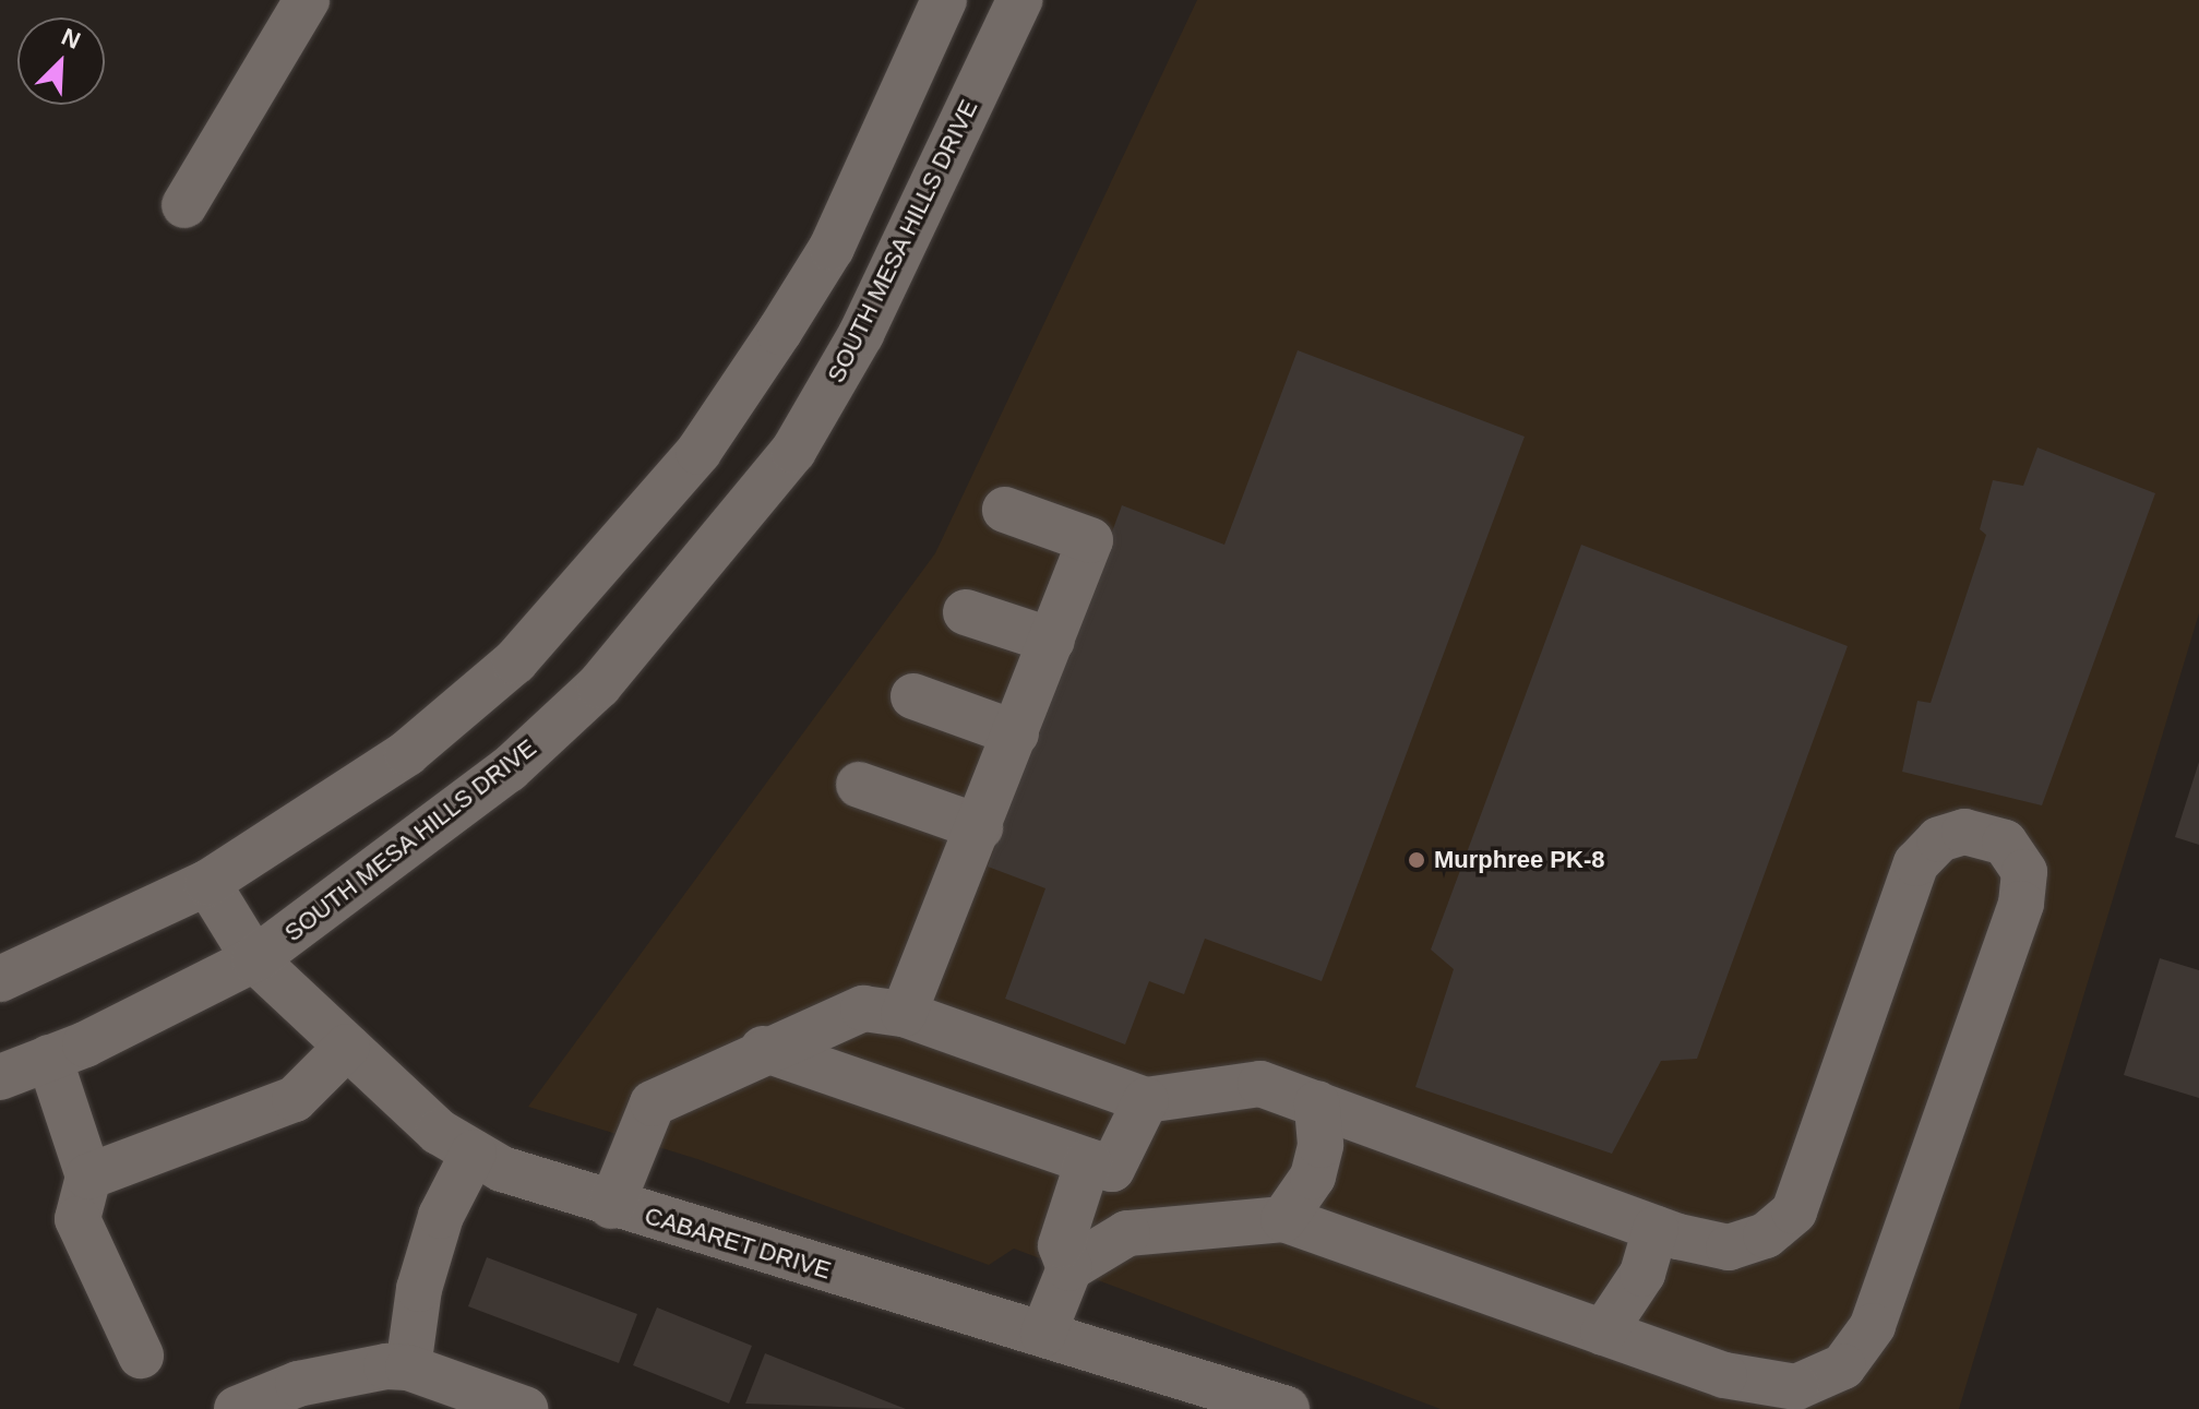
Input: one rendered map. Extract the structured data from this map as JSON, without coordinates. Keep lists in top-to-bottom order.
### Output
{
  "streets": {
    "street": ["SOUTH MESA HILLS DRIVE", "CABARET DRIVE"]
  },
  "crossings": [
    ["SOUTH MESA HILLS DRIVE", "CABARET DRIVE"]
  ],
  "places": ["Murphree PK-8"],
  "north": "top right"
}
